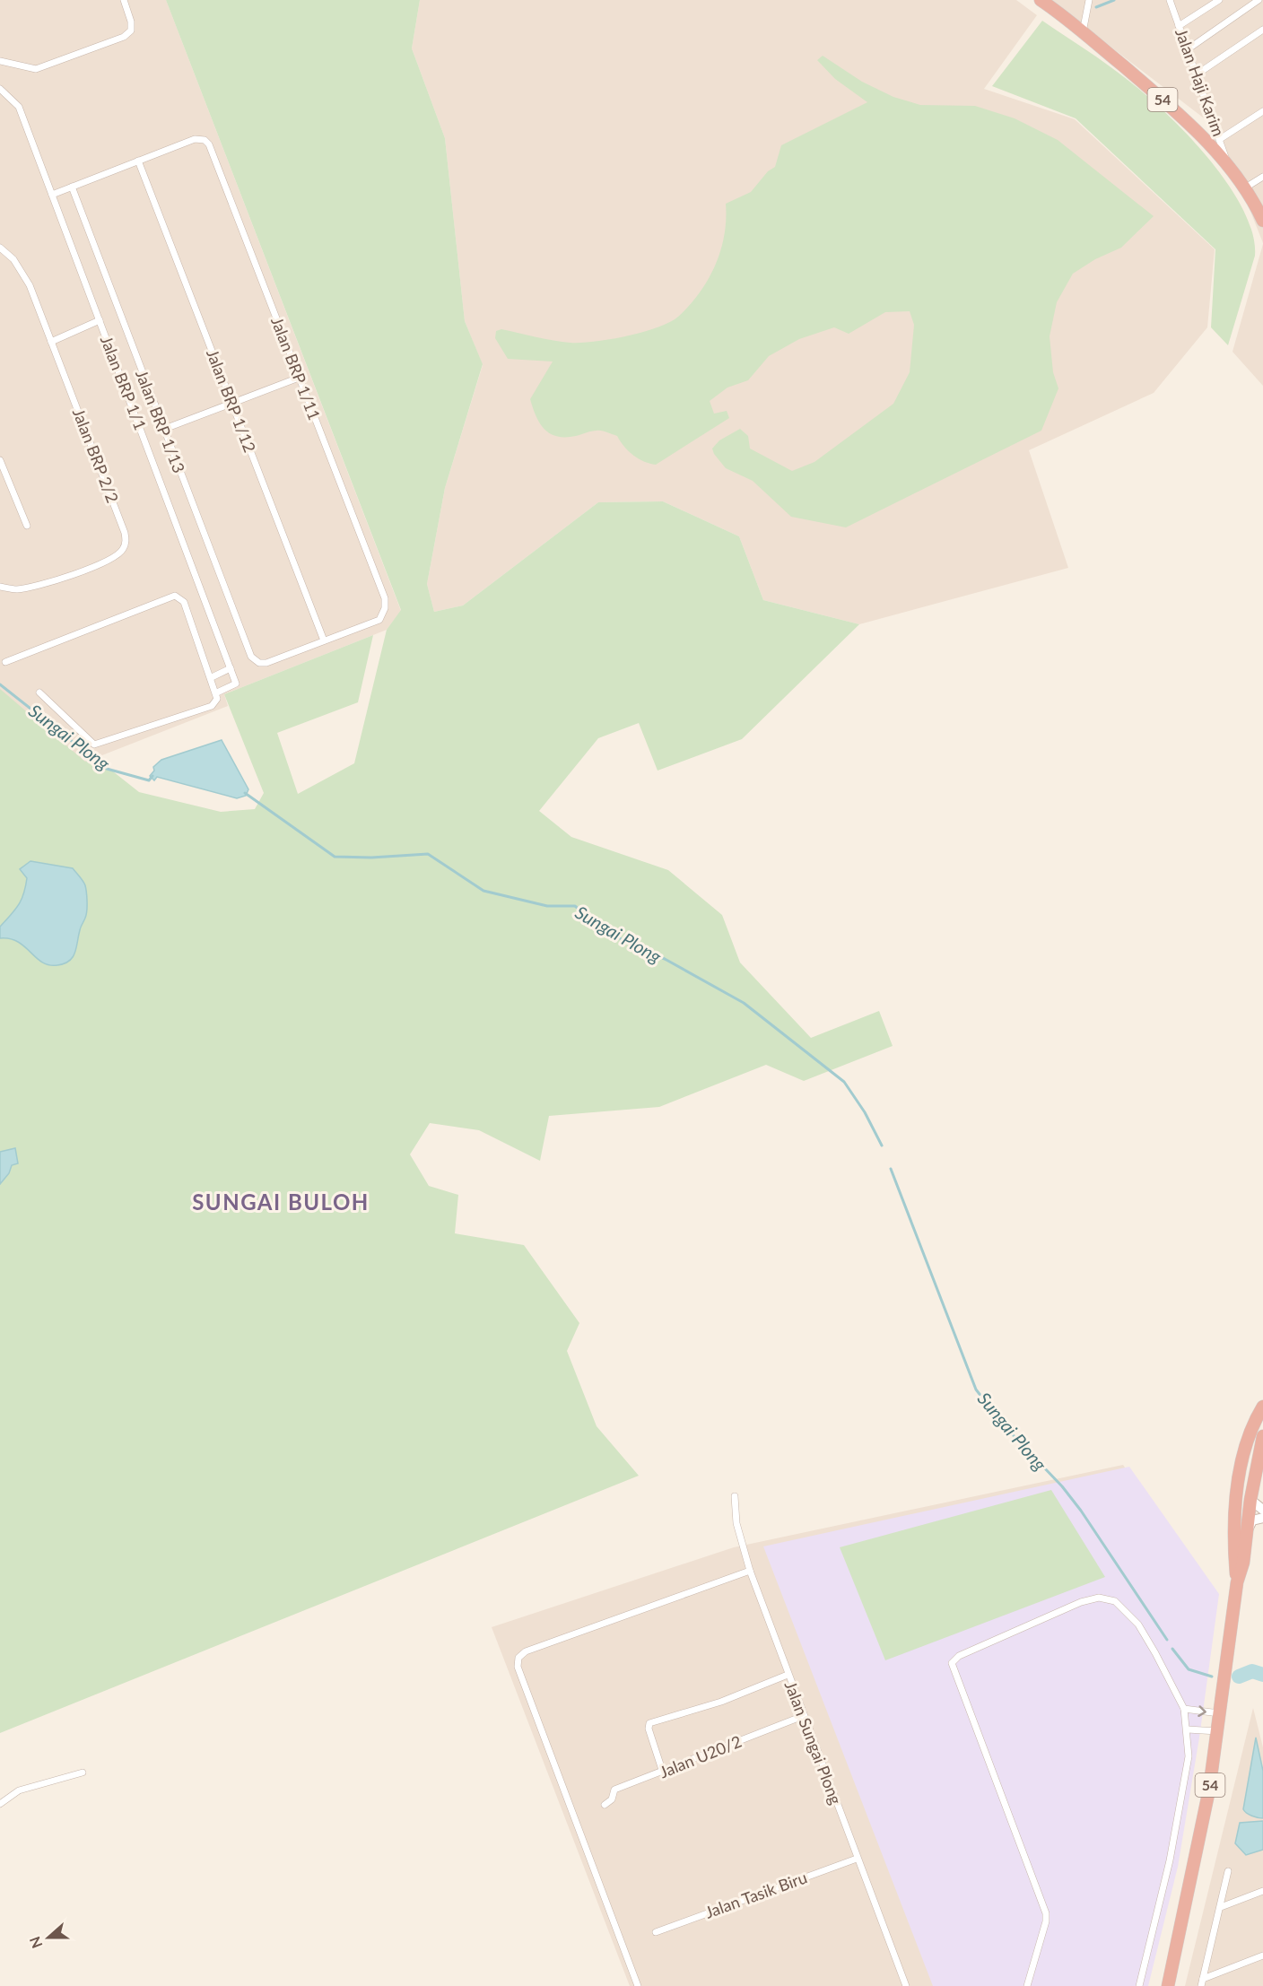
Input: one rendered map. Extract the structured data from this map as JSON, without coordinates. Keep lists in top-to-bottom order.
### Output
{
  "streets": {
    "highway": ["54"],
    "street": [
      "Jalan Haji Karim",
      "Jalan BRP 1/11",
      "Jalan BRP 1/1",
      "Jalan BRP 1/12",
      "Jalan BRP 1/13",
      "Jalan BRP 2/2",
      "Jalan Sungai Plong",
      "Jalan U20/2",
      "Jalan Tasik Biru"
    ]
  },
  "crossings": [
    ["Jalan Haji Karim", "54"],
    ["Jalan BRP 1/11", "Jalan BRP 1/1"],
    ["Jalan BRP 1/11", "Jalan BRP 1/12"],
    ["Jalan BRP 1/11", "Jalan BRP 1/13"],
    ["Jalan Sungai Plong", "Jalan U20/2"],
    ["Jalan Sungai Plong", "Jalan Tasik Biru"]
  ],
  "districts": ["SUNGAI BULOH"],
  "water": ["Sungai Plong"],
  "north": "left"
}
